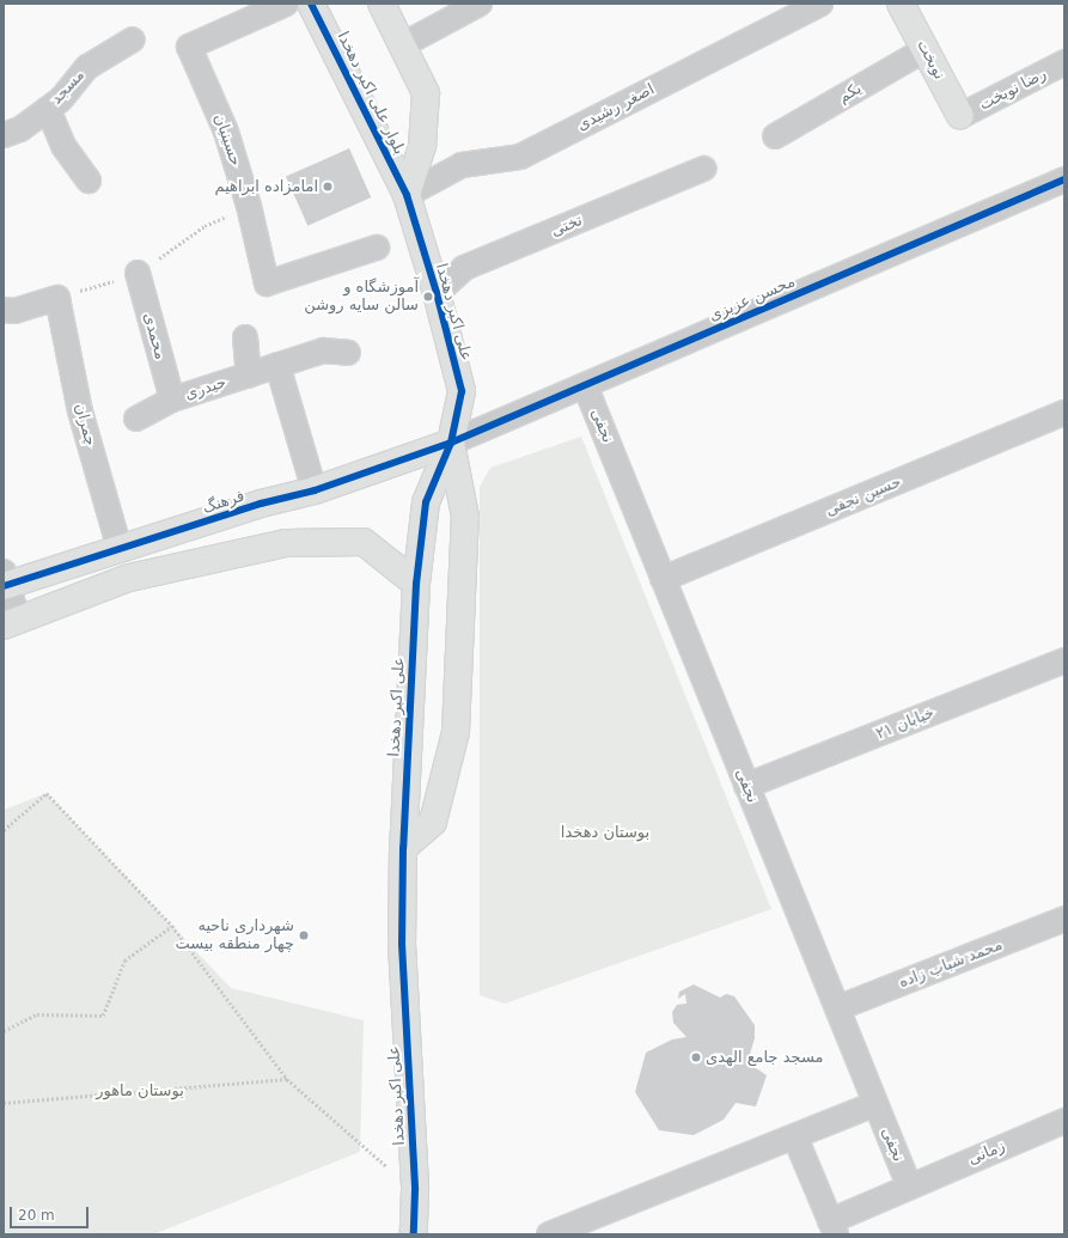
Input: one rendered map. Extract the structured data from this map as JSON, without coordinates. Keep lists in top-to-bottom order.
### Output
{
  "streets": {
    "street": [
      "نوبخت",
      "مسجد",
      "رضا نوبخت",
      "بلوار علی اکبر دهخدا",
      "یکم",
      "اصغر رشیدی",
      "حسینیان",
      "تختی",
      "محسن عزیزی",
      "علی اکبر دهخدا",
      "محمدی",
      "حیدری",
      "چمران",
      "نجفی",
      "حسین نجفی",
      "فرهنگ",
      "خیابان ۲۱",
      "محمد شباب زاده",
      "زمانی"
    ]
  },
  "crossings": [
    ["نوبخت", "رضا نوبخت"],
    ["نوبخت", "یکم"],
    ["بلوار علی اکبر دهخدا", "اصغر رشیدی"],
    ["بلوار علی اکبر دهخدا", "علی اکبر دهخدا"],
    ["اصغر رشیدی", "علی اکبر دهخدا"],
    ["تختی", "علی اکبر دهخدا"],
    ["محسن عزیزی", "علی اکبر دهخدا"],
    ["محسن عزیزی", "نجفی"],
    ["محسن عزیزی", "فرهنگ"],
    ["علی اکبر دهخدا", "فرهنگ"],
    ["محمدی", "حیدری"],
    ["چمران", "فرهنگ"],
    ["نجفی", "حسین نجفی"],
    ["نجفی", "خیابان ۲۱"],
    ["نجفی", "محمد شباب زاده"],
    ["نجفی", "زمانی"]
  ],
  "parks": ["بوستان دهخدا", "بوستان ماهور"],
  "places": [
    "امامزاده ابراهیم",
    "آموزشگاه و سالن سایه روشن",
    "شهرداری ناحیه چهار منطقه بیست",
    "مسجد جامع الهدی"
  ],
  "scale_bar": "20 m"
}
